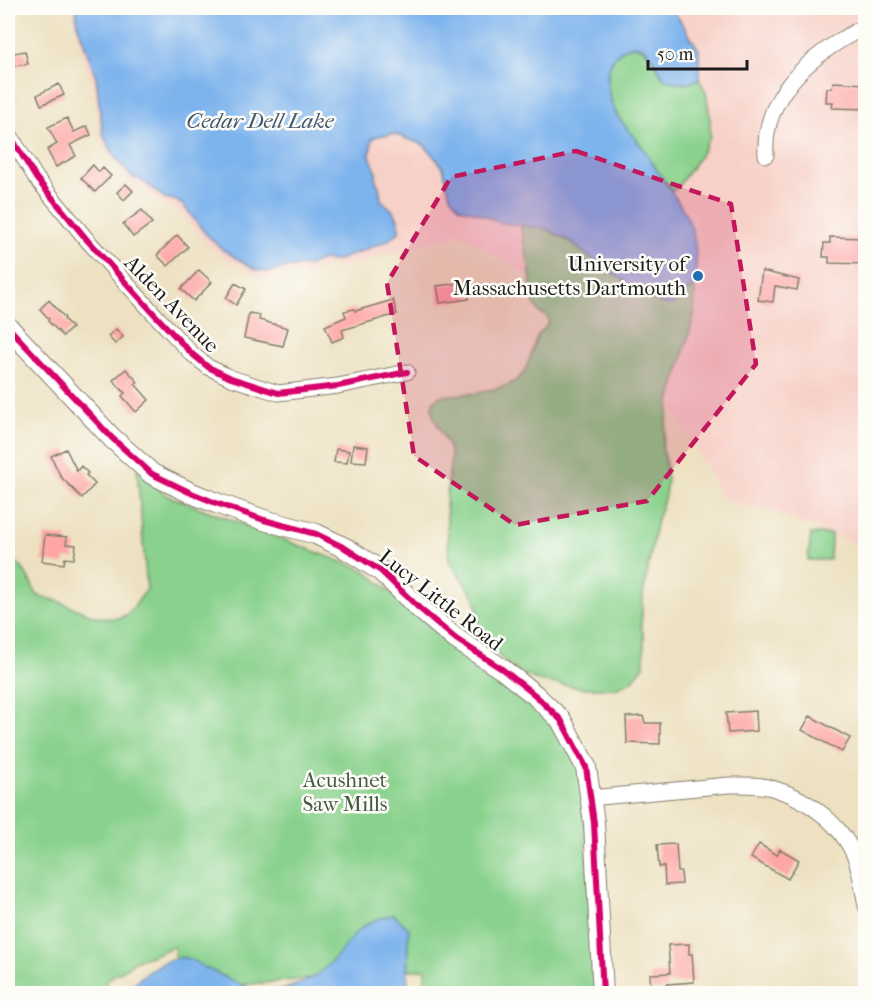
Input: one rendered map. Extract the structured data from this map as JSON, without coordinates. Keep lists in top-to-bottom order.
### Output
{
  "streets": {
    "street": ["Alden Avenue", "Lucy Little Road"]
  },
  "water": ["Cedar Dell Lake"],
  "parks": ["Acushnet Saw Mills"],
  "places": ["University of Massachusetts Dartmouth"],
  "scale_bar": "50 m"
}
